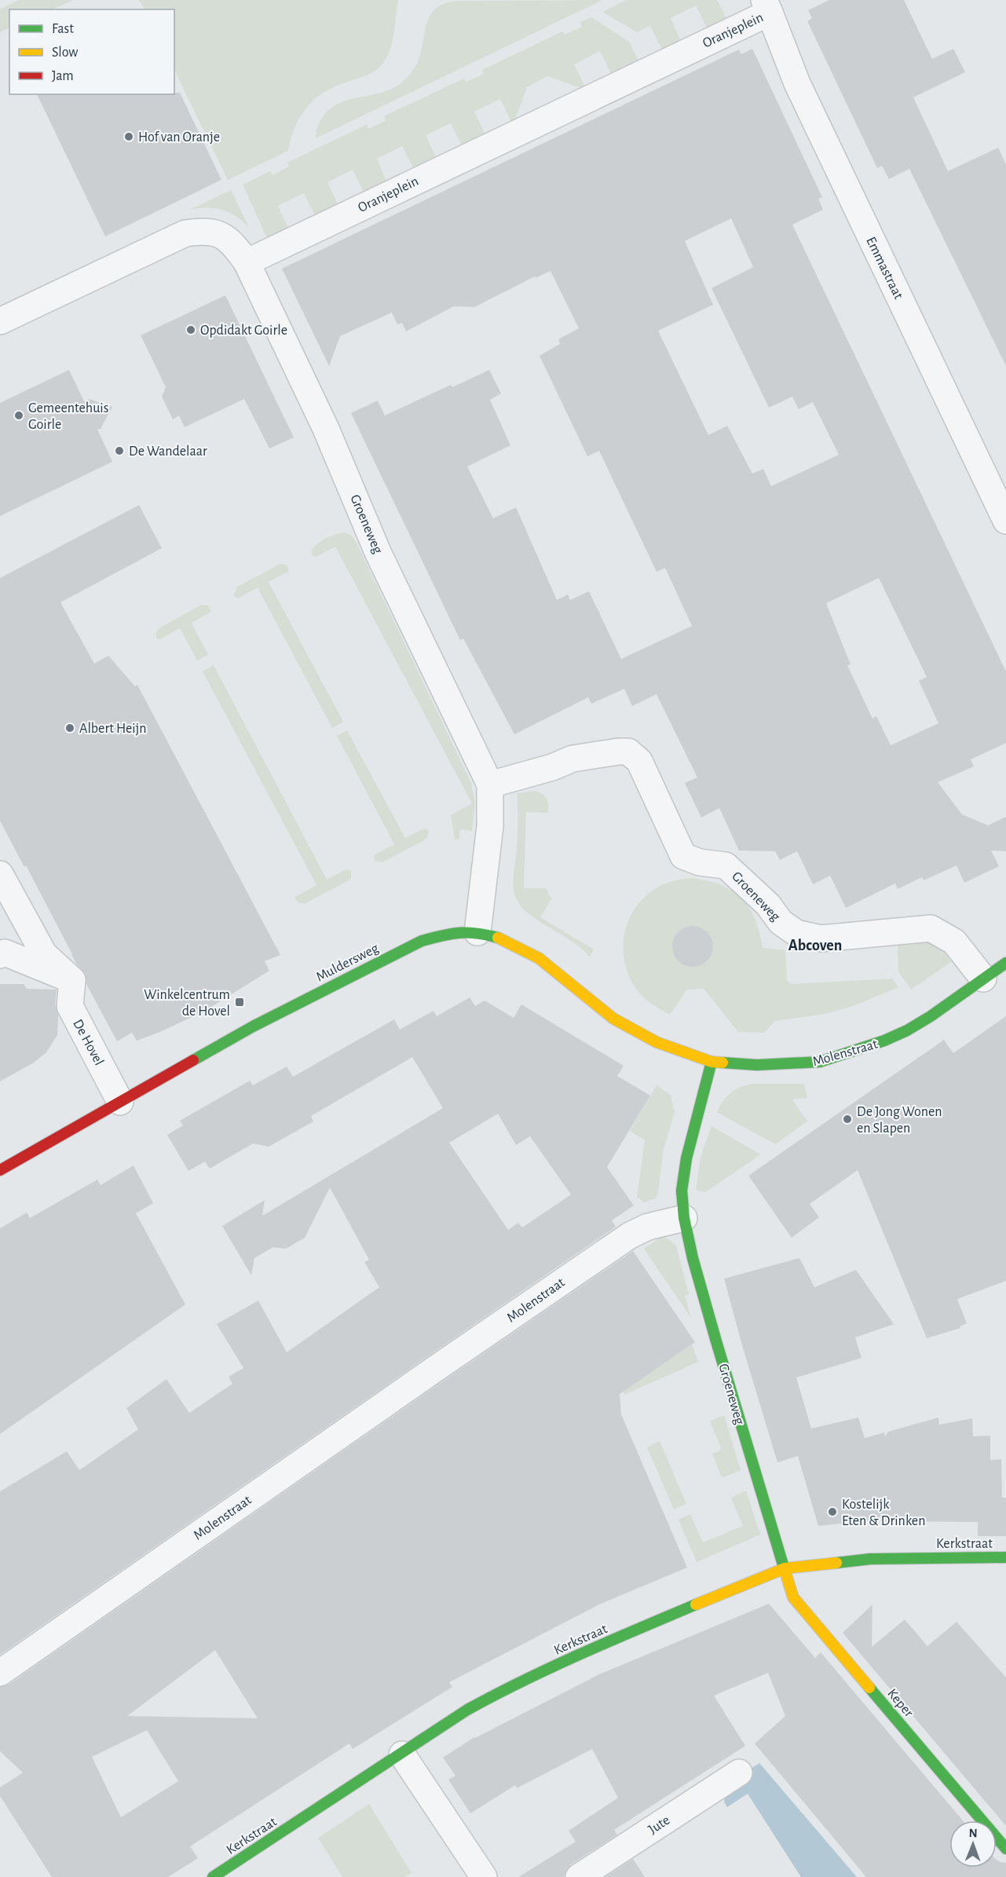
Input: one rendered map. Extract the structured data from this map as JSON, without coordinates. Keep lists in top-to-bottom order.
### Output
{
  "streets": {
    "street": [
      "Oranjeplein",
      "Emmastraat",
      "Groeneweg",
      "Muldersweg",
      "De Hovel",
      "Molenstraat",
      "Kerkstraat",
      "Keper",
      "Jute"
    ]
  },
  "crossings": [
    ["Oranjeplein", "Emmastraat"],
    ["Oranjeplein", "Groeneweg"],
    ["Groeneweg", "Muldersweg"],
    ["Groeneweg", "Molenstraat"],
    ["Groeneweg", "Kerkstraat"],
    ["Groeneweg", "Keper"],
    ["Muldersweg", "De Hovel"],
    ["Muldersweg", "Molenstraat"],
    ["Kerkstraat", "Keper"]
  ],
  "districts": ["Abcoven"],
  "places": {
    "other": [
      "Hof van Oranje",
      "Opdidakt Goirle",
      "Gemeentehuis Goirle",
      "De Wandelaar",
      "Albert Heijn",
      "De Jong Wonen en Slapen",
      "Kostelijk Eten & Drinken"
    ],
    "transit": ["Winkelcentrum de Hovel"]
  },
  "legend": ["Fast", "Slow", "Jam"],
  "north": "top"
}
